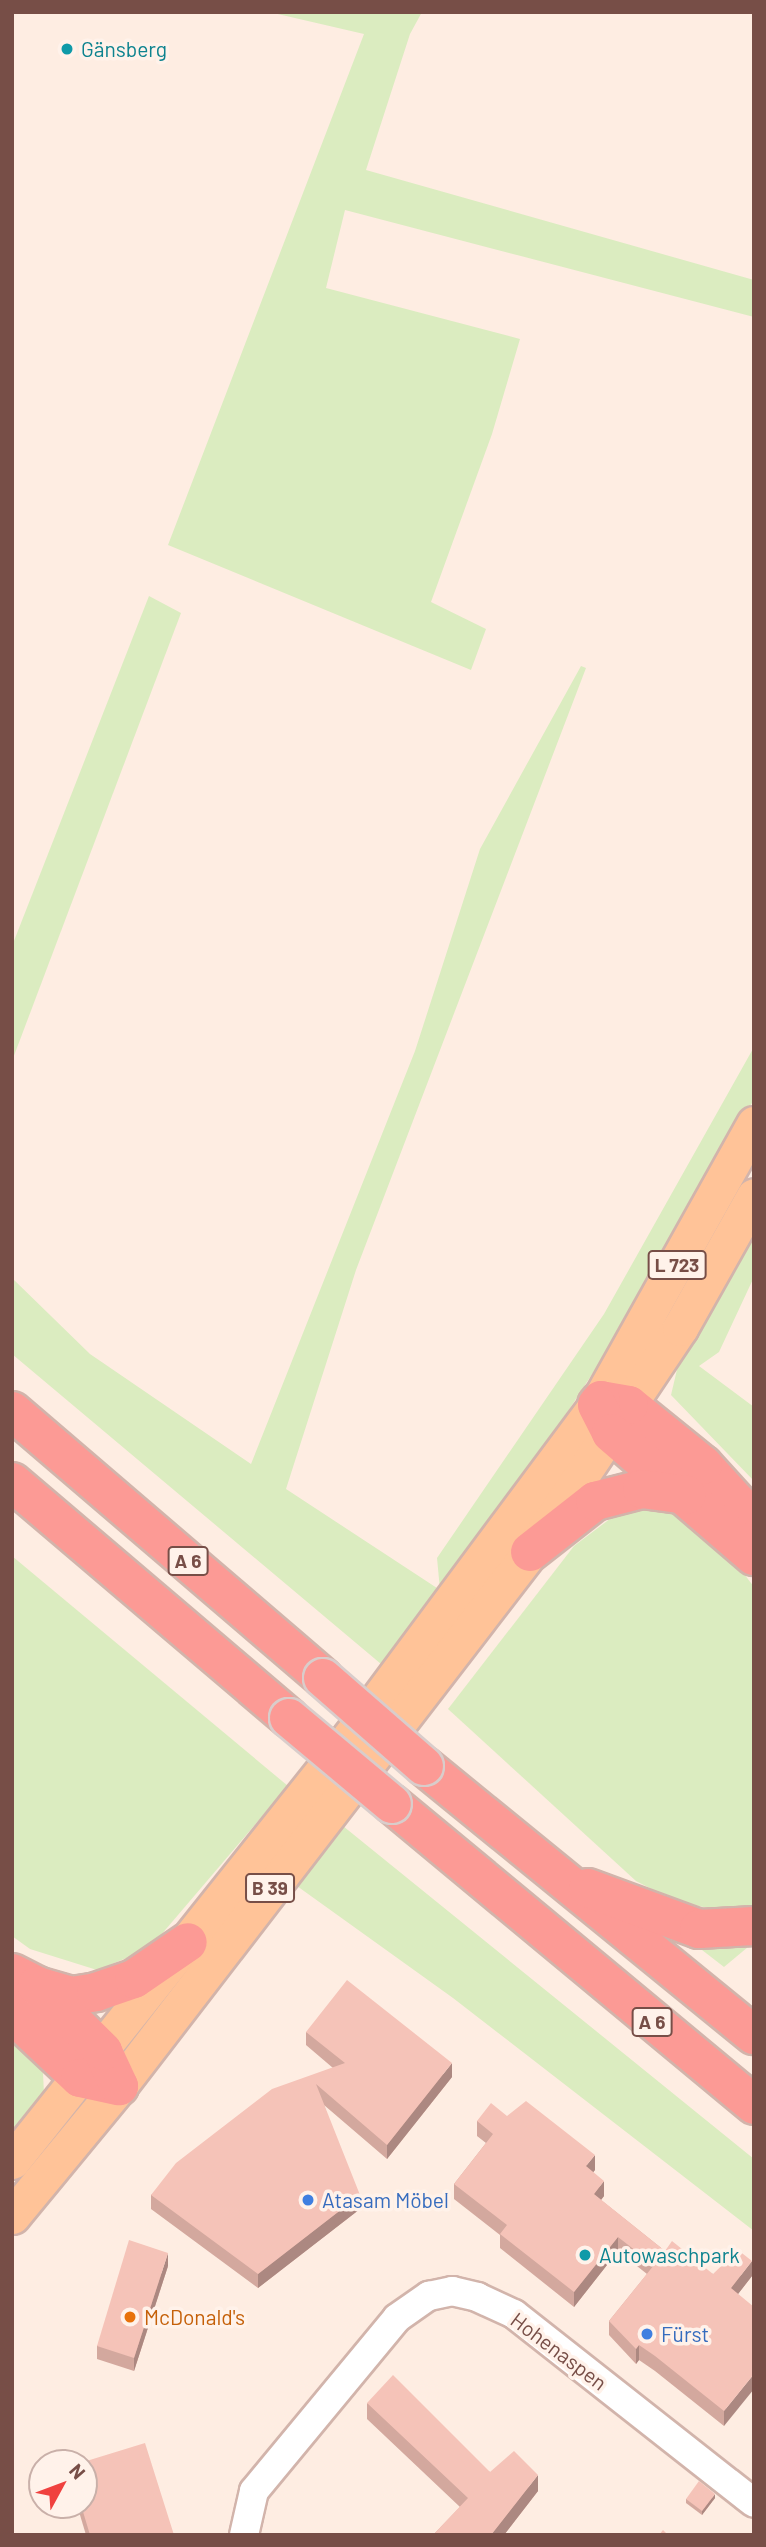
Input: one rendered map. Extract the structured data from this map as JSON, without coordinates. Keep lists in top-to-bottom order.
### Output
{
  "streets": {
    "highway": ["A 6"],
    "main road": ["L 723", "B 39"],
    "street": ["Hohenaspen"]
  },
  "crossings": [
    ["L 723", "B 39"]
  ],
  "places": [
    "Gänsberg",
    "Atasam Möbel",
    "Autowaschpark",
    "McDonald's",
    "Fürst"
  ],
  "north": "top right"
}
